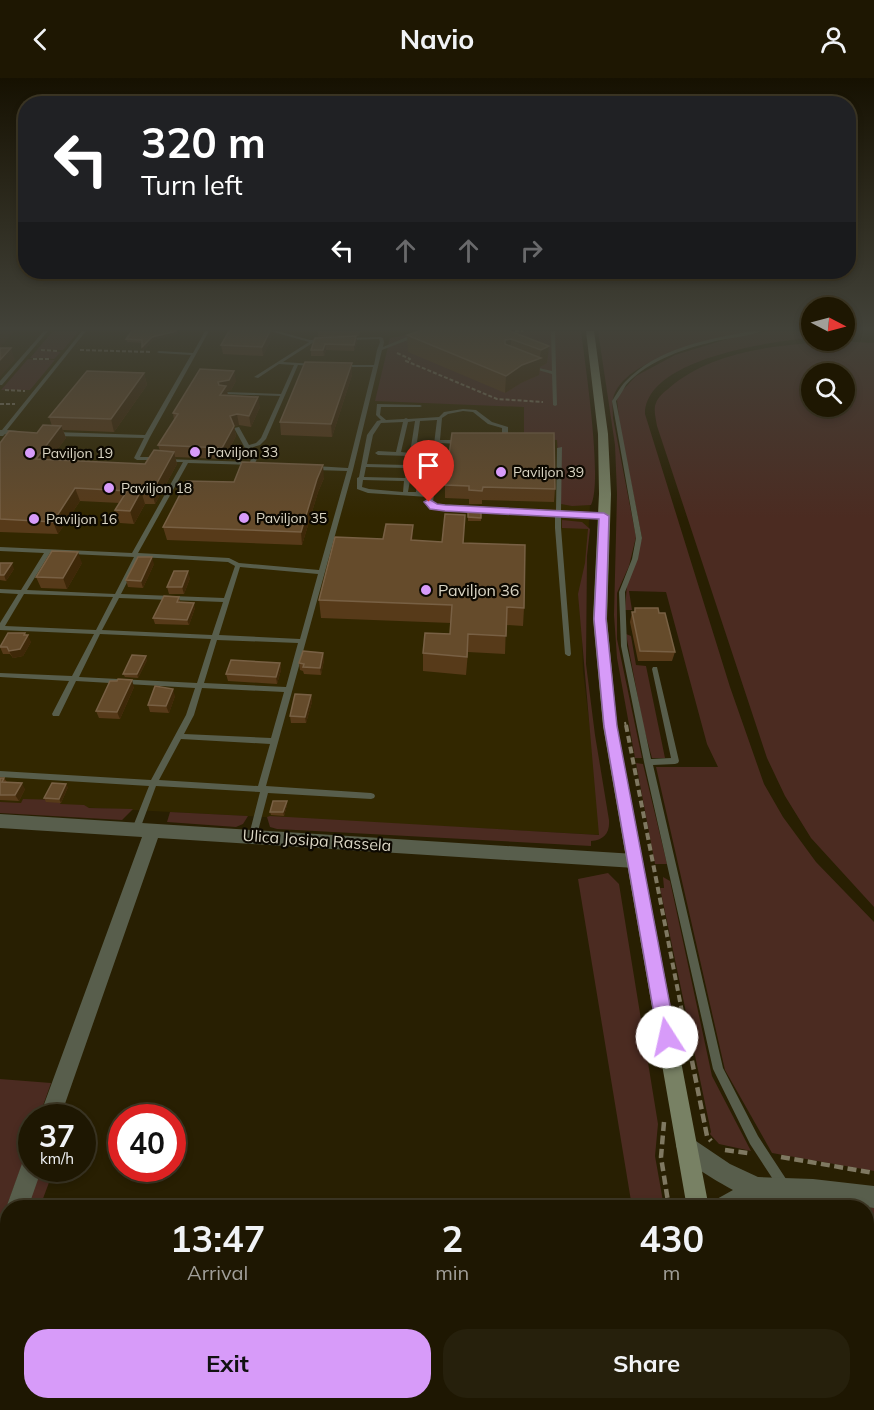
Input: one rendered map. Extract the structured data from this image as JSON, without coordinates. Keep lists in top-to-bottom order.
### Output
{
  "streets": {
    "street": ["Ulica Josipa Rassela"]
  },
  "places": [
    "Paviljon 33",
    "Paviljon 19",
    "Paviljon 39",
    "Paviljon 18",
    "Paviljon 35",
    "Paviljon 16",
    "Paviljon 36"
  ],
  "north": "right",
  "page": {
    "header": "Navio",
    "turn": ["320 m", "Turn left"],
    "speed": "37 km/h",
    "limit": "40",
    "eta": [
      "13:47",
      "Arrival",
      "2",
      "min",
      "430",
      "m"
    ],
    "buttons": ["Exit", "Share"]
  }
}
